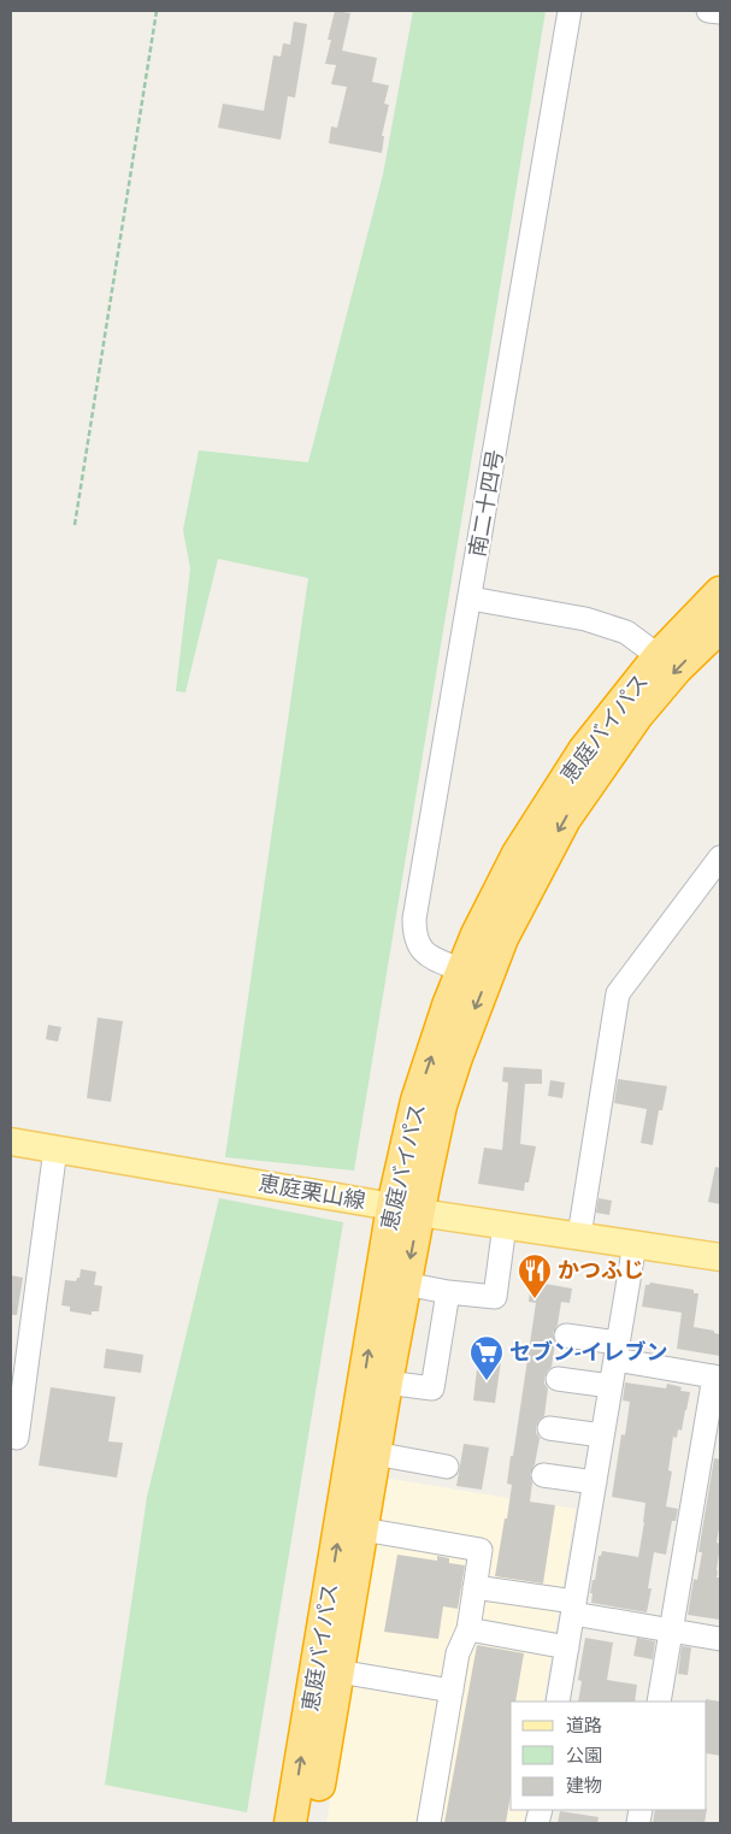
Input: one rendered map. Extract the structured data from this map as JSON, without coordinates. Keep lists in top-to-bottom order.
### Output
{
  "streets": {
    "highway": ["恵庭バイパス"],
    "main road": ["恵庭栗山線"],
    "street": ["南二十四号"]
  },
  "crossings": [
    ["南二十四号", "恵庭バイパス"],
    ["恵庭バイパス", "恵庭栗山線"]
  ],
  "places": {
    "restaurant": ["かつふじ"],
    "supermarket": ["セブン-イレブン"]
  },
  "legend": ["道路", "公園", "建物"]
}
